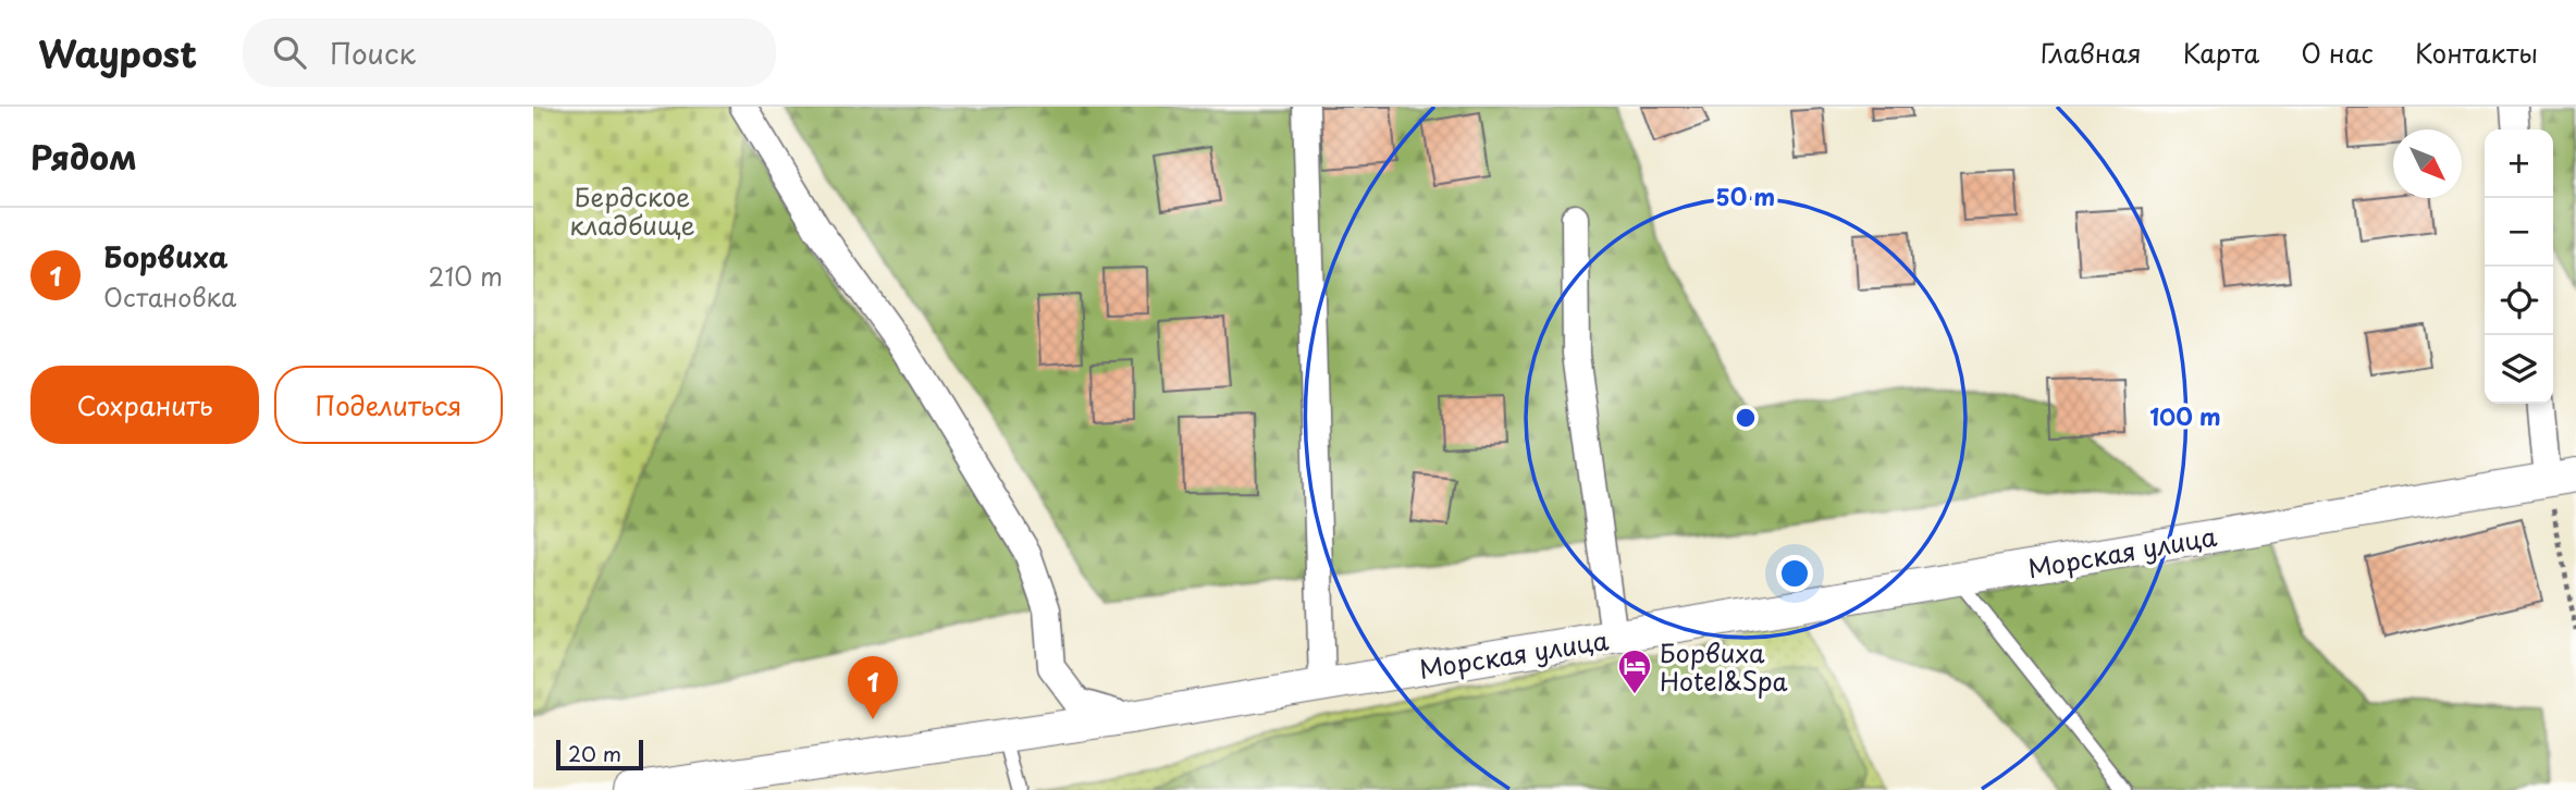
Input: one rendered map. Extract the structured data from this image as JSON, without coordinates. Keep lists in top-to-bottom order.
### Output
{
  "streets": {
    "street": ["Морская улица"]
  },
  "parks": ["Бердское кладбище"],
  "places": {
    "hotel": ["Борвиха Hotel&Spa"]
  },
  "scale_bar": "20 m",
  "north": "bottom right",
  "page": {
    "header": "Waypost",
    "search": "Поиск",
    "nav": [
      "Главная",
      "Карта",
      "О нас",
      "Контакты"
    ],
    "heading": "Рядом",
    "map_buttons": ["+", "−"],
    "list": [
      {
        "mark": "1",
        "name": "Борвиха",
        "note": "Остановка",
        "value": "210 m"
      }
    ],
    "buttons": ["Сохранить", "Поделиться"],
    "pins": "1",
    "scale": "20 m"
  },
  "rings": ["50 m", "100 m"]
}
